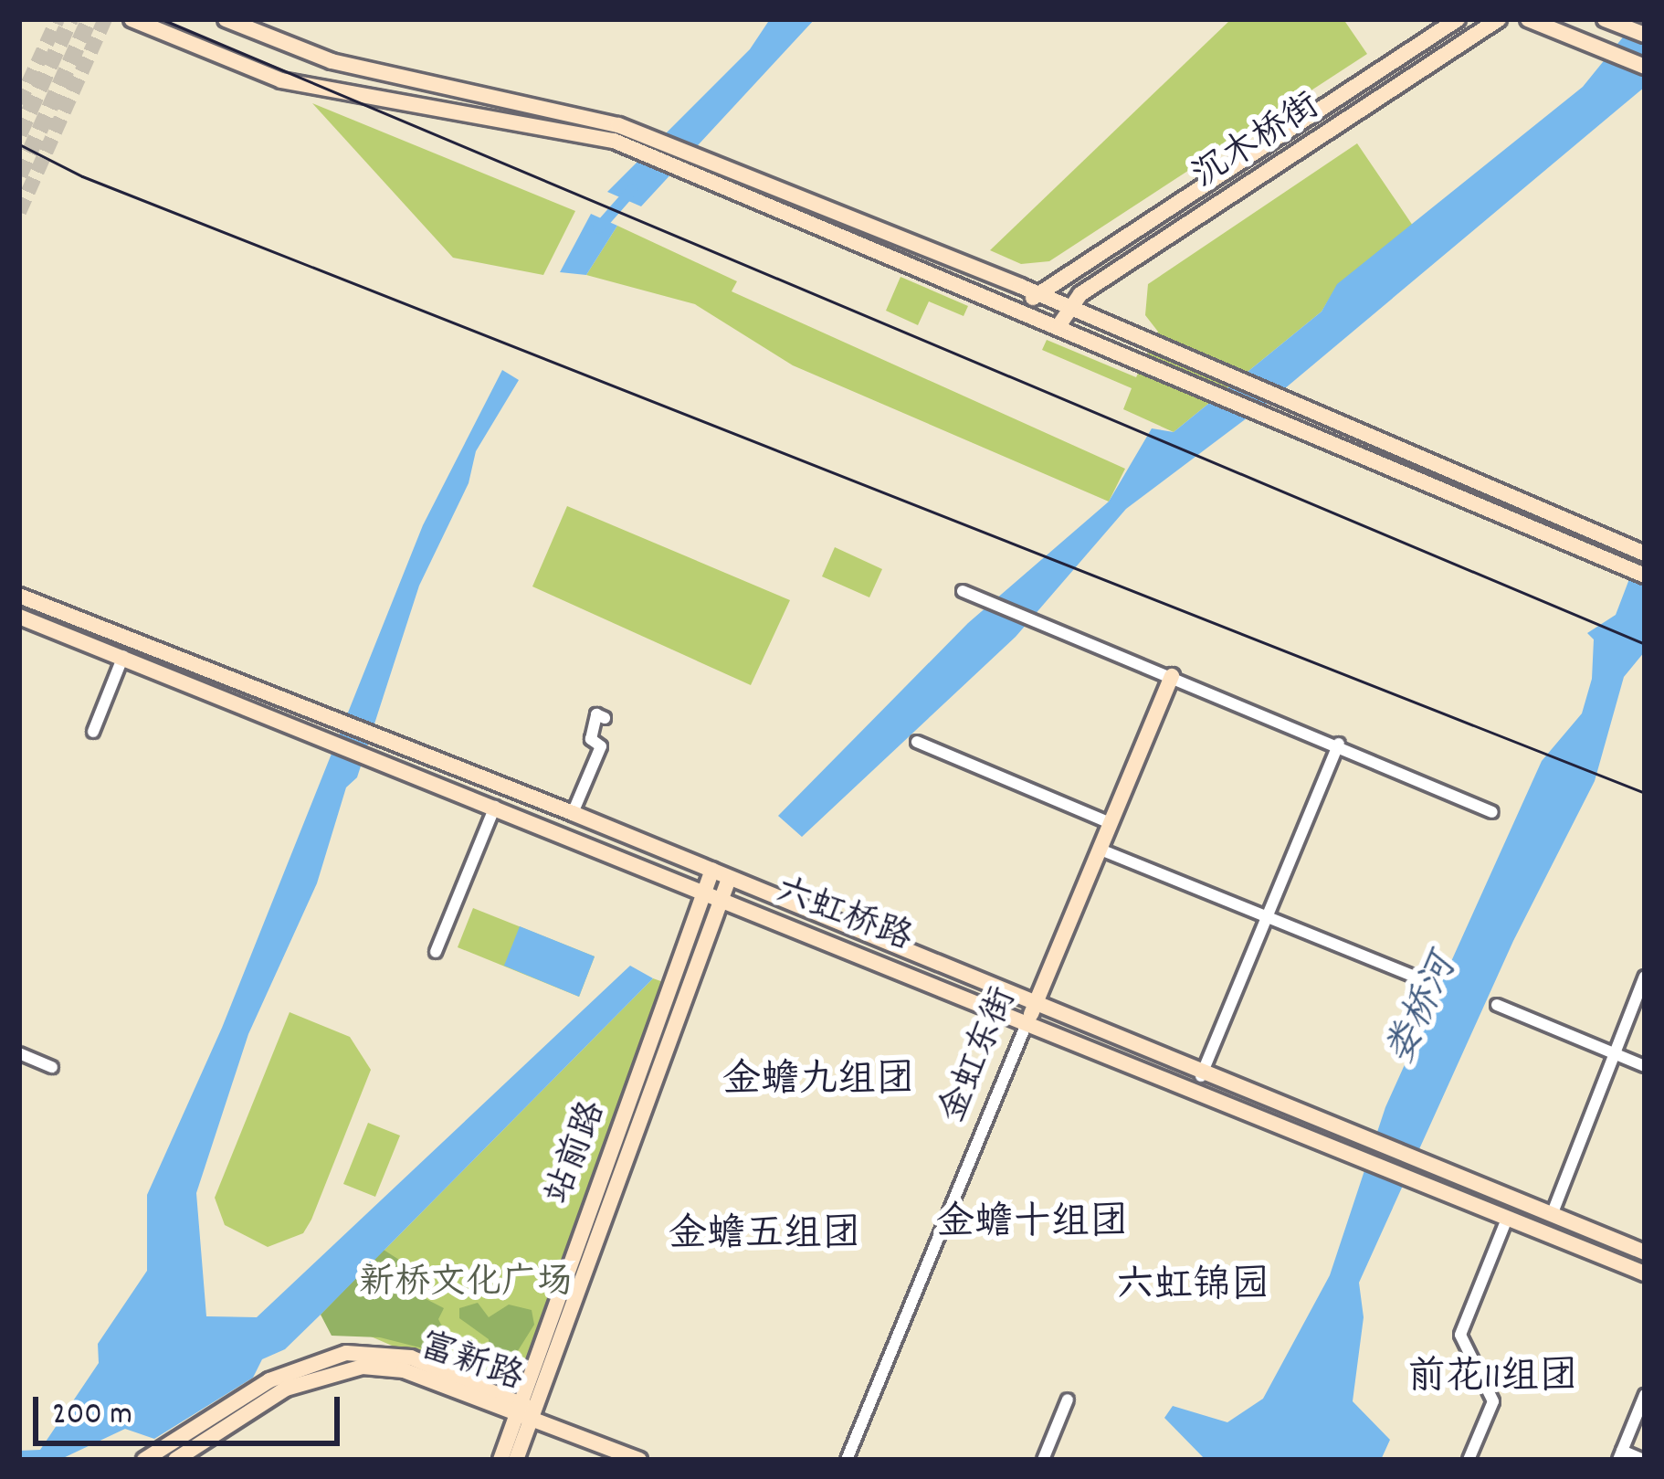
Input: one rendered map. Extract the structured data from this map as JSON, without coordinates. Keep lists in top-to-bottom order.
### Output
{
  "streets": {
    "street": [
      "沉木桥街",
      "六虹桥路",
      "金虹东街",
      "站前路",
      "富新路"
    ]
  },
  "crossings": [
    ["六虹桥路", "金虹东街"],
    ["六虹桥路", "站前路"],
    ["站前路", "富新路"]
  ],
  "districts": [
    "金蟾九组团",
    "金蟾十组团",
    "金蟾五组团",
    "六虹锦园",
    "前花11组团"
  ],
  "water": ["娄桥河"],
  "parks": ["新桥文化广场"],
  "scale_bar": "200 m"
}
